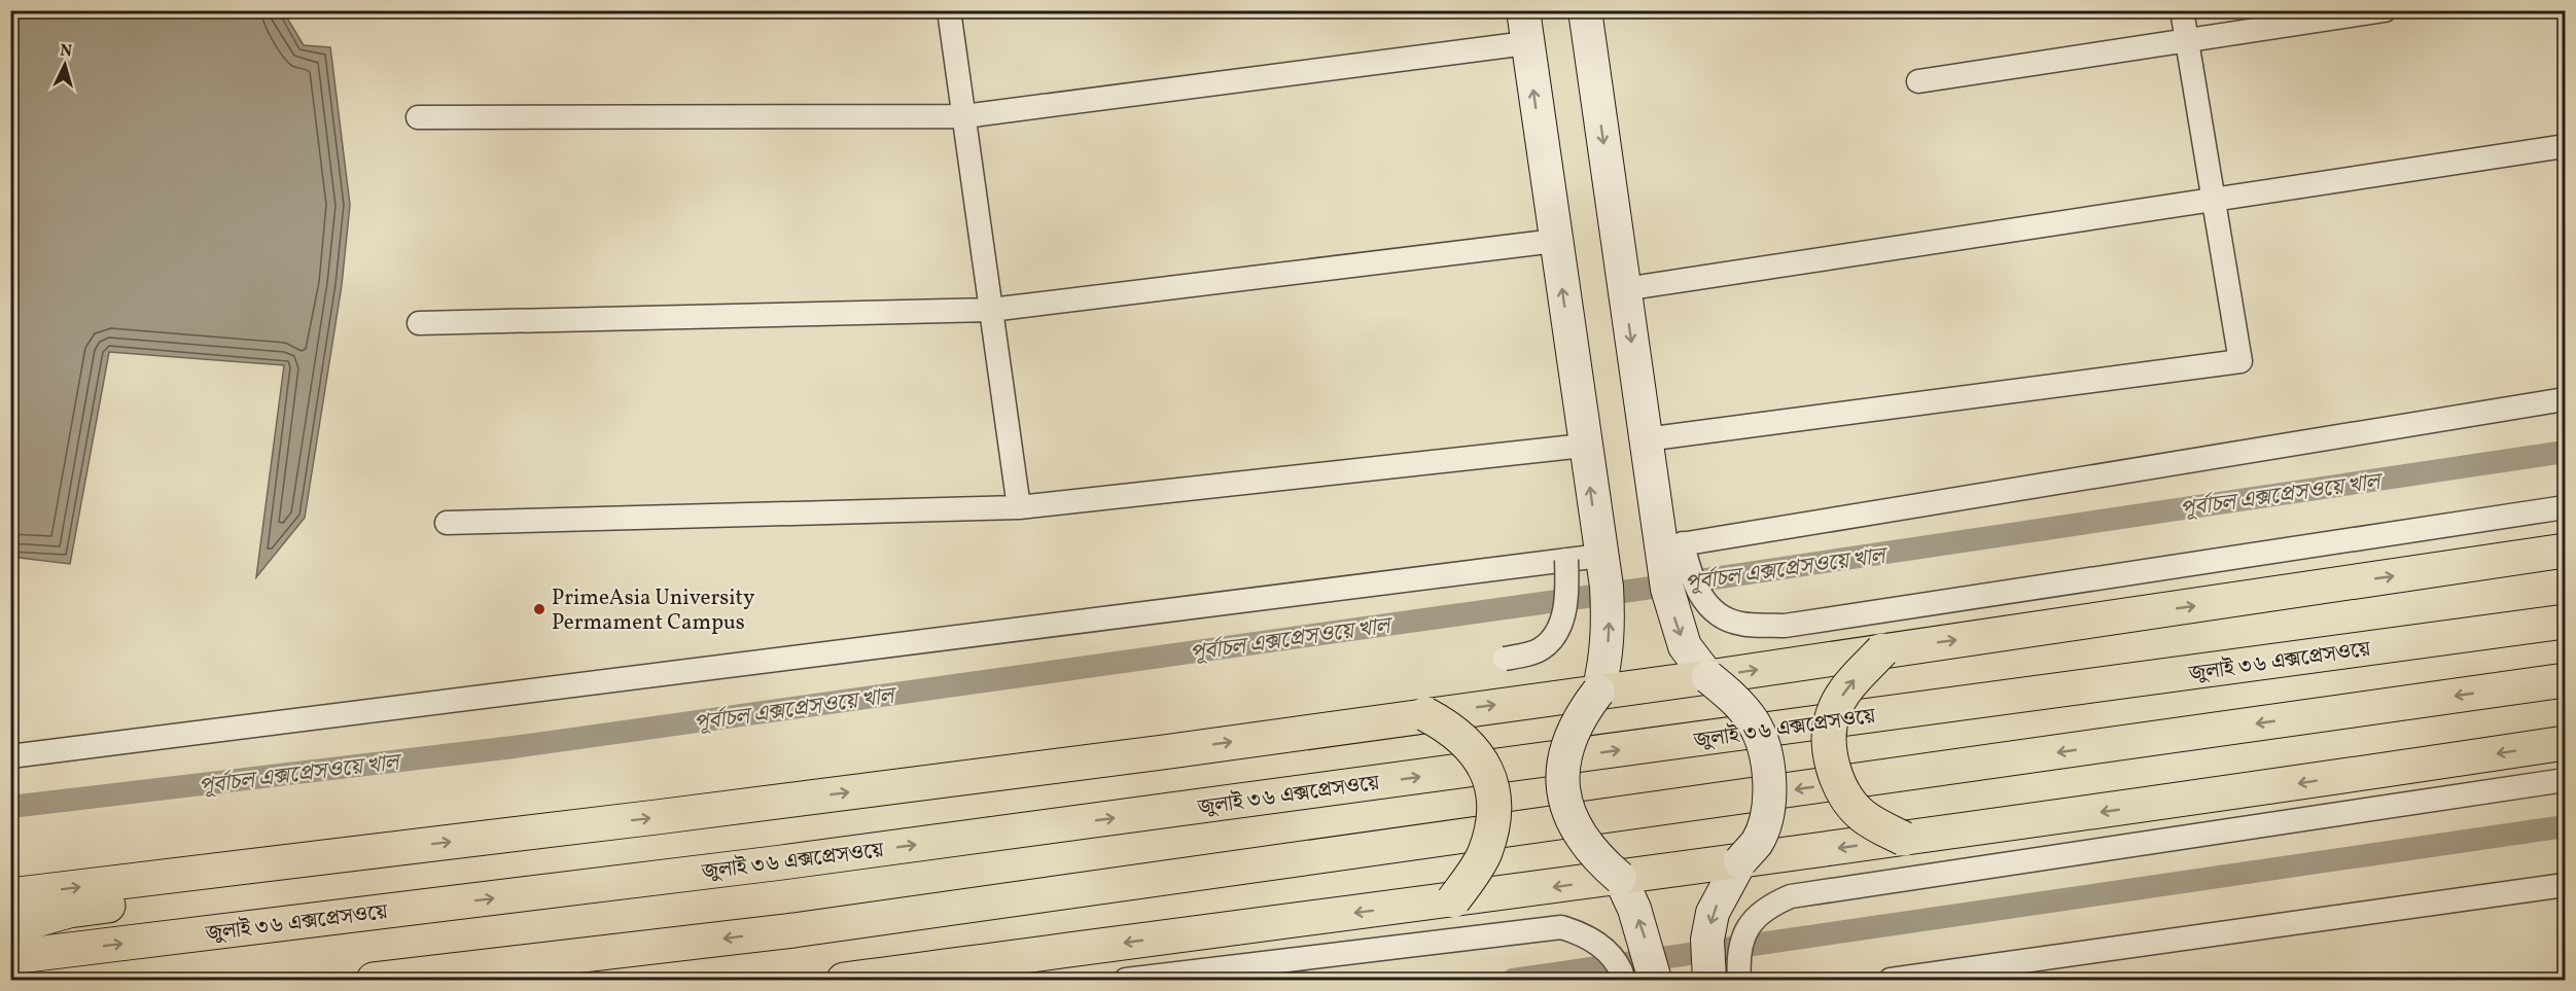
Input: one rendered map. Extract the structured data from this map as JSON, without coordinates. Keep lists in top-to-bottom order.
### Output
{
  "streets": {
    "main road": ["জুলাই ৩৬ এক্সপ্রেসওয়ে"]
  },
  "water": ["পূর্বাচল এক্সপ্রেসওয়ে খাল"],
  "places": ["PrimeAsia University Permament Campus"],
  "north": "top"
}
